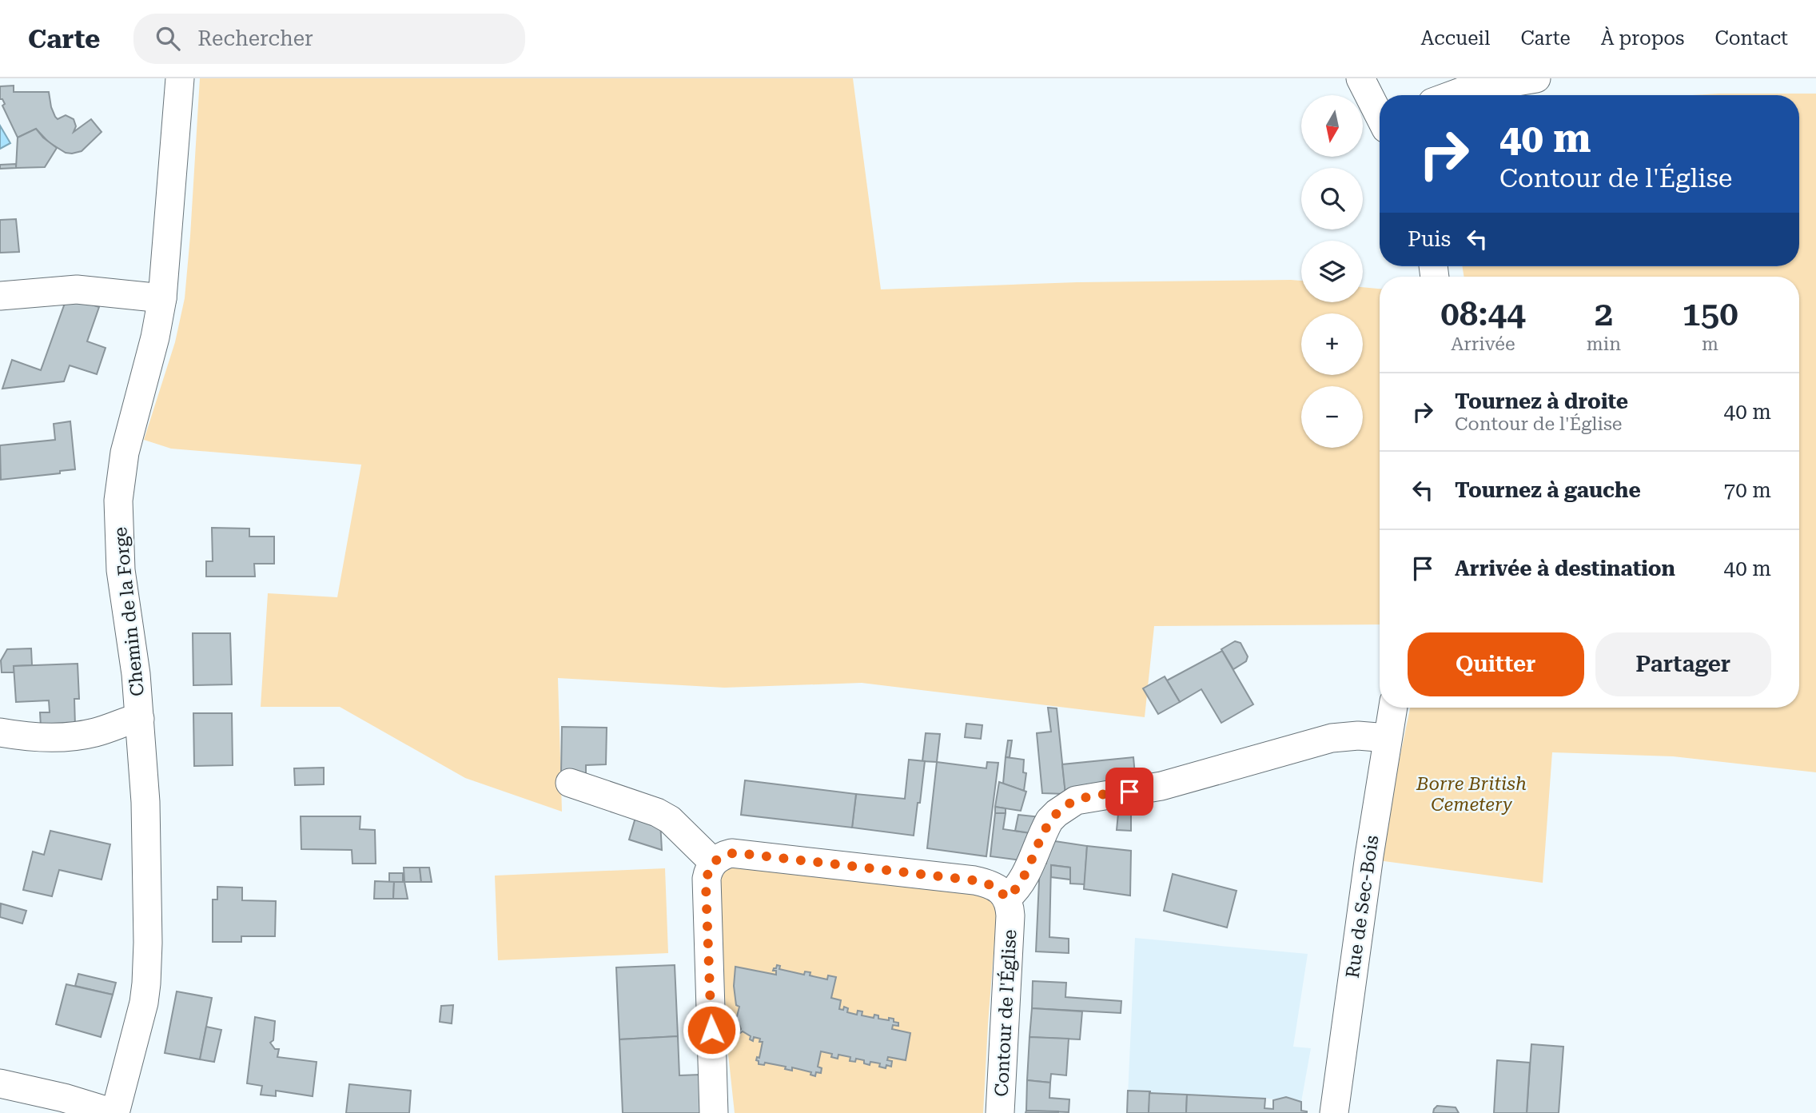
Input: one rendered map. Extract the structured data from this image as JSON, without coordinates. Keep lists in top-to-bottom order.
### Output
{
  "streets": {
    "street": ["Chemin de la Forge", "Rue de Sec-Bois", "Contour de l'Église"]
  },
  "parks": ["Borre British Cemetery"],
  "north": "bottom",
  "page": {
    "header": "Carte",
    "search": "Rechercher",
    "nav": [
      "Accueil",
      "Carte",
      "À propos",
      "Contact"
    ],
    "map_buttons": ["+", "−"],
    "turn": ["40 m", "Contour de l'Église"],
    "then": "Puis",
    "eta": [
      "08:44",
      "Arrivée",
      "2",
      "min",
      "150",
      "m"
    ],
    "list": [
      {
        "name": "Tournez à droite",
        "note": "Contour de l'Église",
        "value": "40 m"
      },
      {
        "name": "Tournez à gauche",
        "value": "70 m"
      },
      {
        "name": "Arrivée à destination",
        "value": "40 m"
      }
    ],
    "buttons": ["Quitter", "Partager"]
  }
}
